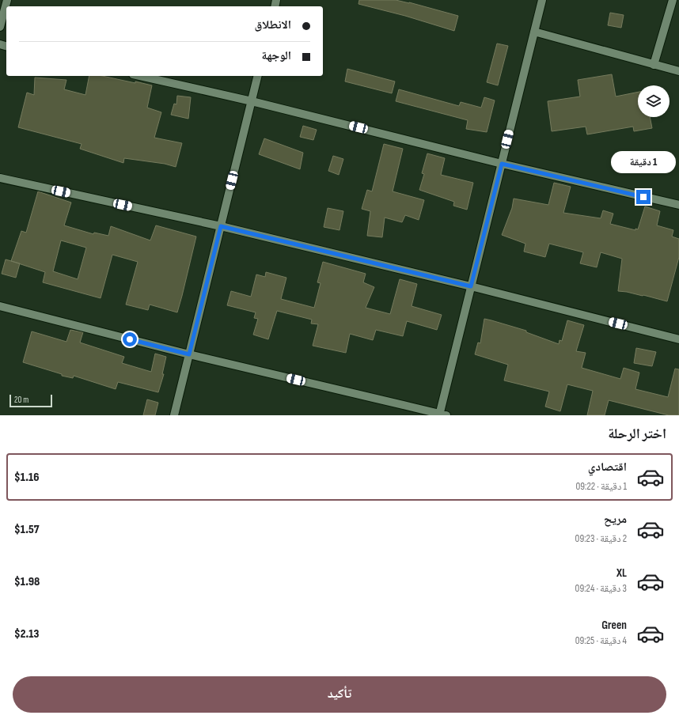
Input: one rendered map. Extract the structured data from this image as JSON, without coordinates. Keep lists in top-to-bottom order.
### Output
{
  "scale_bar": "20 m",
  "page": {
    "banner": ["الانطلاق", "الوجهة"],
    "bubble": "1 دقيقة",
    "scale": "20 m",
    "heading": "اختر الرحلة",
    "list": [
      {
        "name": "اقتصادي",
        "note": "1 دقيقة · 09:22",
        "value": "$1.16"
      },
      {
        "name": "مريح",
        "note": "2 دقيقة · 09:23",
        "value": "$1.57"
      },
      {
        "name": "XL",
        "note": "3 دقيقة · 09:24",
        "value": "$1.98"
      },
      {
        "name": "Green",
        "note": "4 دقيقة · 09:25",
        "value": "$2.13"
      }
    ],
    "buttons": "تأكيد"
  }
}
